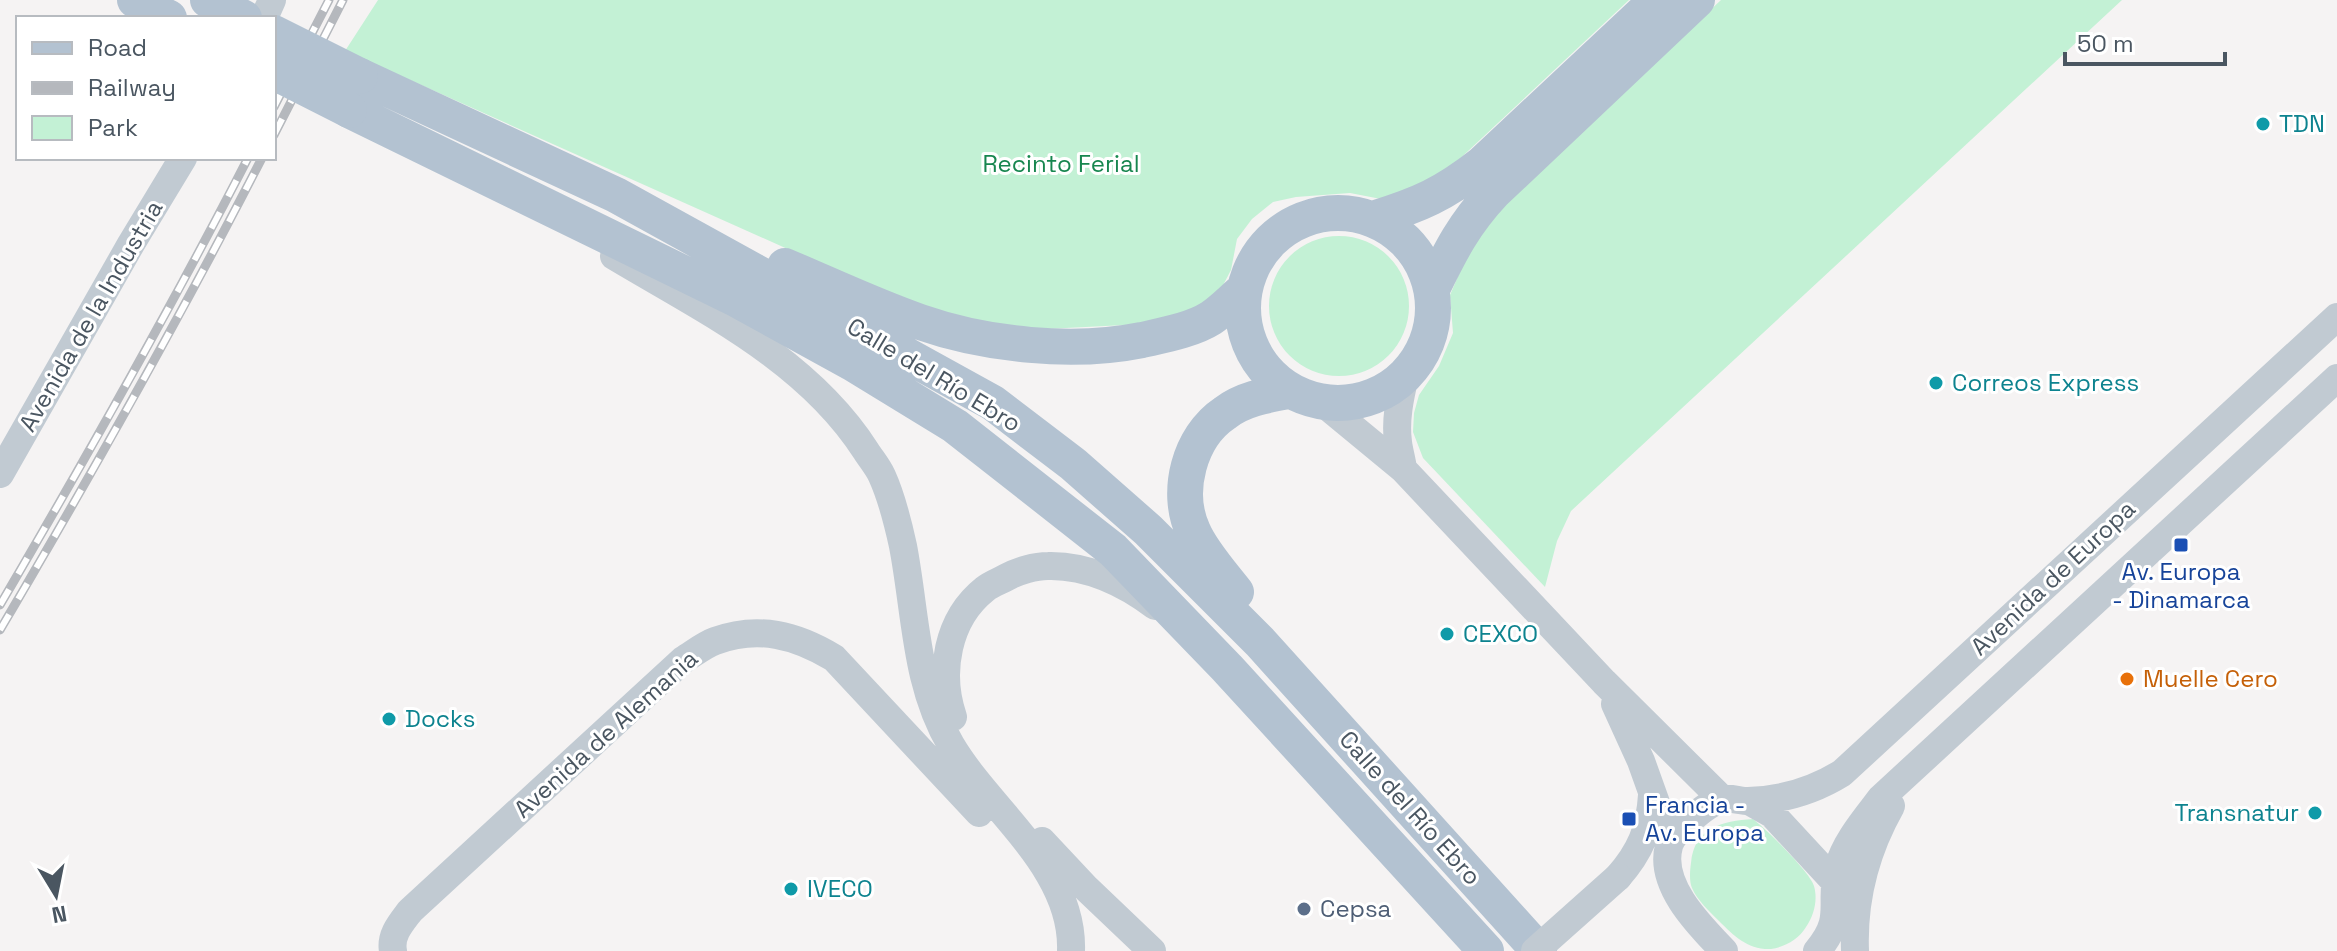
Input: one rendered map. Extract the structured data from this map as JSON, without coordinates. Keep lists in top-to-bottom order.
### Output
{
  "streets": {
    "main road": ["Calle del Río Ebro"],
    "street": ["Avenida de la Industria", "Avenida de Europa", "Avenida de Alemania"]
  },
  "parks": ["Recinto Ferial"],
  "places": {
    "other": [
      "TDN",
      "Correos Express",
      "CEXCO",
      "Muelle Cero",
      "Docks",
      "Transnatur",
      "IVECO",
      "Cepsa"
    ],
    "transit": ["Av. Europa - Dinamarca", "Francia - Av. Europa"]
  },
  "legend": ["Road", "Railway", "Park"],
  "scale_bar": "50 m",
  "north": "bottom"
}
